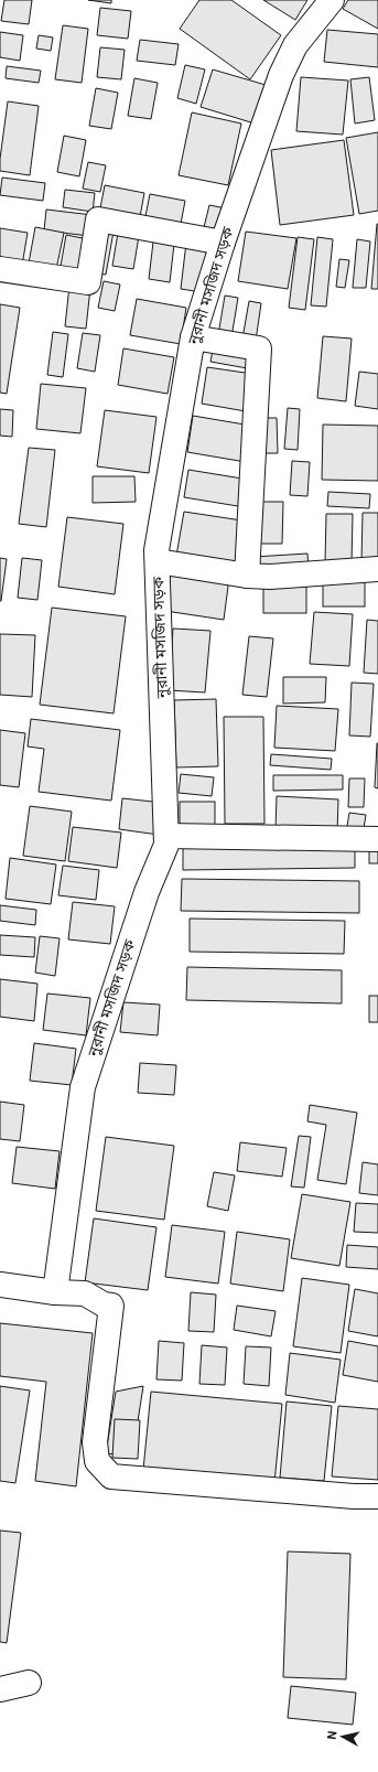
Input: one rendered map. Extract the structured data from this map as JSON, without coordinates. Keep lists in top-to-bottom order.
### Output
{
  "streets": {
    "street": ["নুরানী মসজিদ সড়ক"]
  },
  "north": "left"
}
